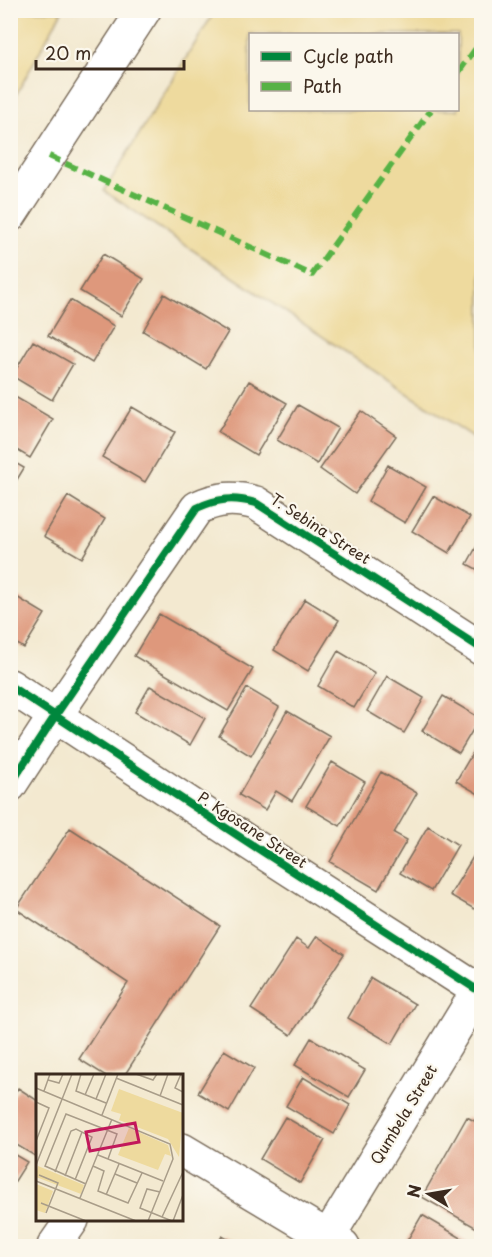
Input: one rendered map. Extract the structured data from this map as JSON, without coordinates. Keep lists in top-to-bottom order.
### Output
{
  "streets": {
    "street": ["T. Sebina Street", "P. Kgosane Street", "Qumbela Street"]
  },
  "crossings": [
    ["T. Sebina Street", "P. Kgosane Street"],
    ["P. Kgosane Street", "Qumbela Street"]
  ],
  "legend": ["Cycle path", "Path"],
  "scale_bar": "20 m",
  "north": "left"
}
